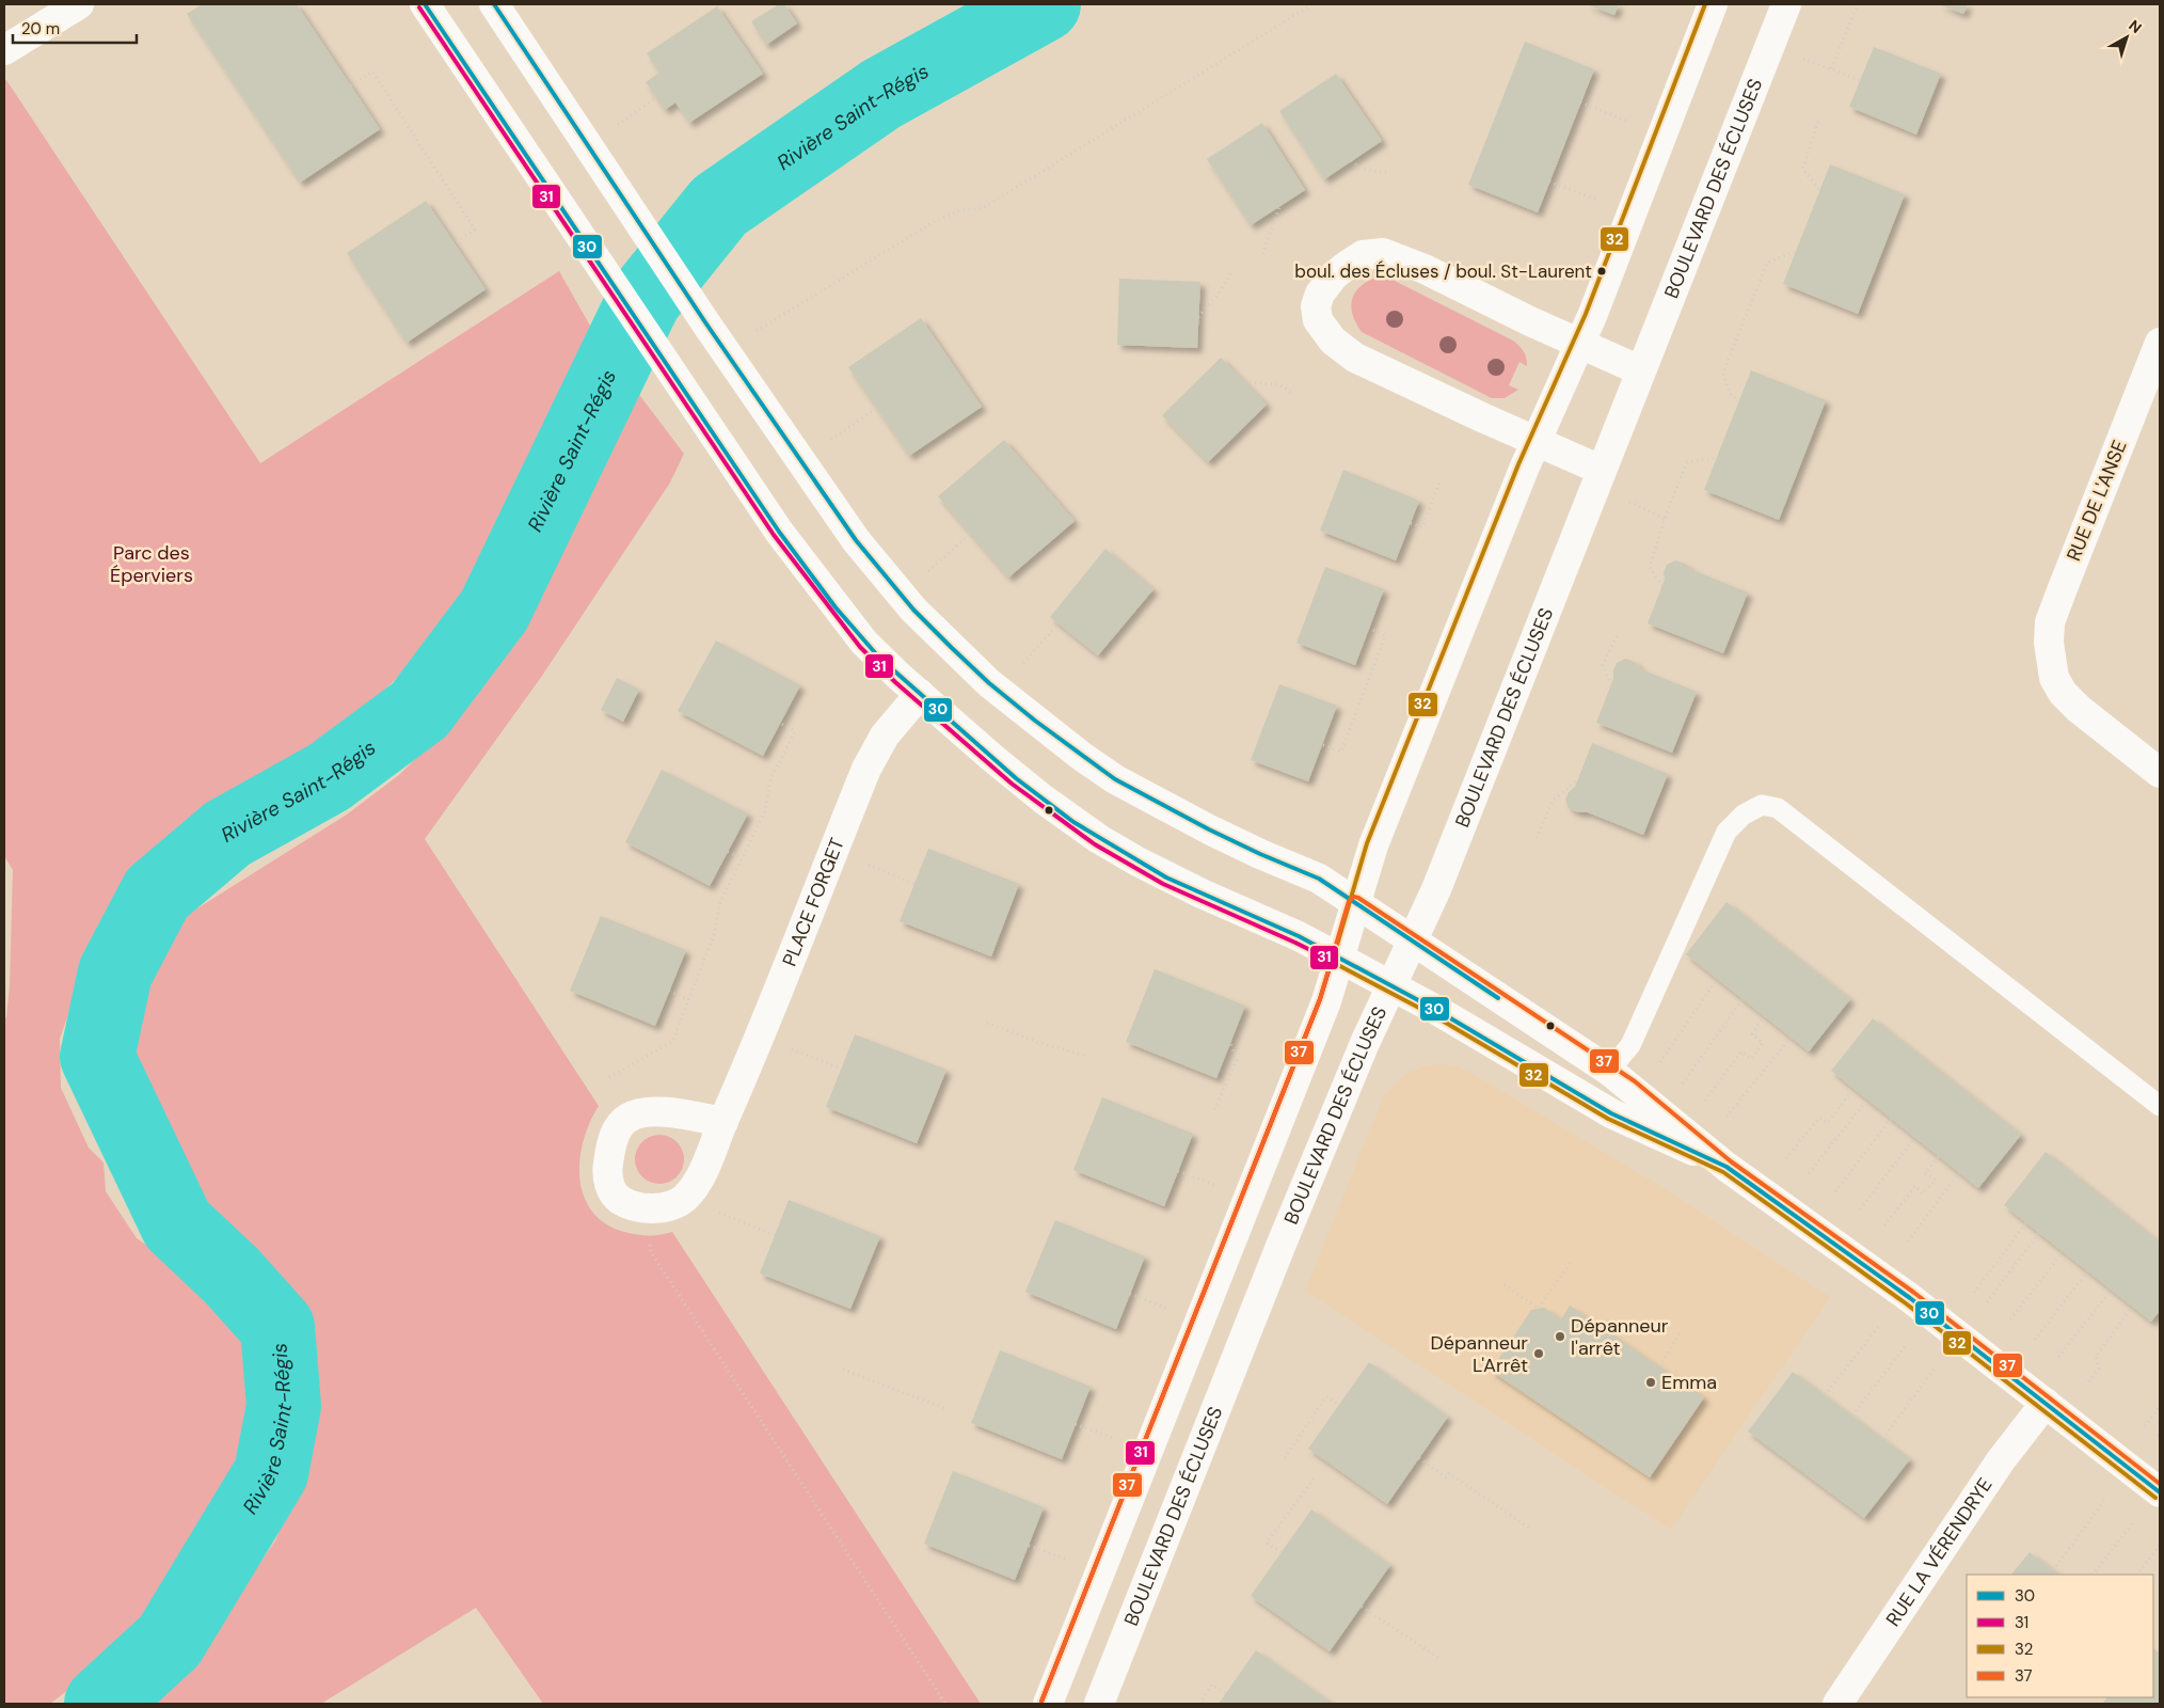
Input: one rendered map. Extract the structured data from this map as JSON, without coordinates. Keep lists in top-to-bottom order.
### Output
{
  "streets": {
    "street": [
      "BOULEVARD DES ÉCLUSES",
      "RUE DE L'ANSE",
      "PLACE FORGET",
      "RUE LA VÉRENDRYE"
    ]
  },
  "water": ["Rivière Saint-Régis"],
  "parks": ["Parc des Éperviers"],
  "places": [
    "boul. des Écluses / boul. St-Laurent",
    "Dépanneur l'arrêt",
    "Dépanneur L'Arrêt",
    "Emma"
  ],
  "lines": [
    "transit line 30",
    "transit line 32",
    "transit line 31",
    "transit line 37"
  ],
  "legend": [
    "30",
    "31",
    "32",
    "37"
  ],
  "scale_bar": "20 m",
  "north": "top right"
}
